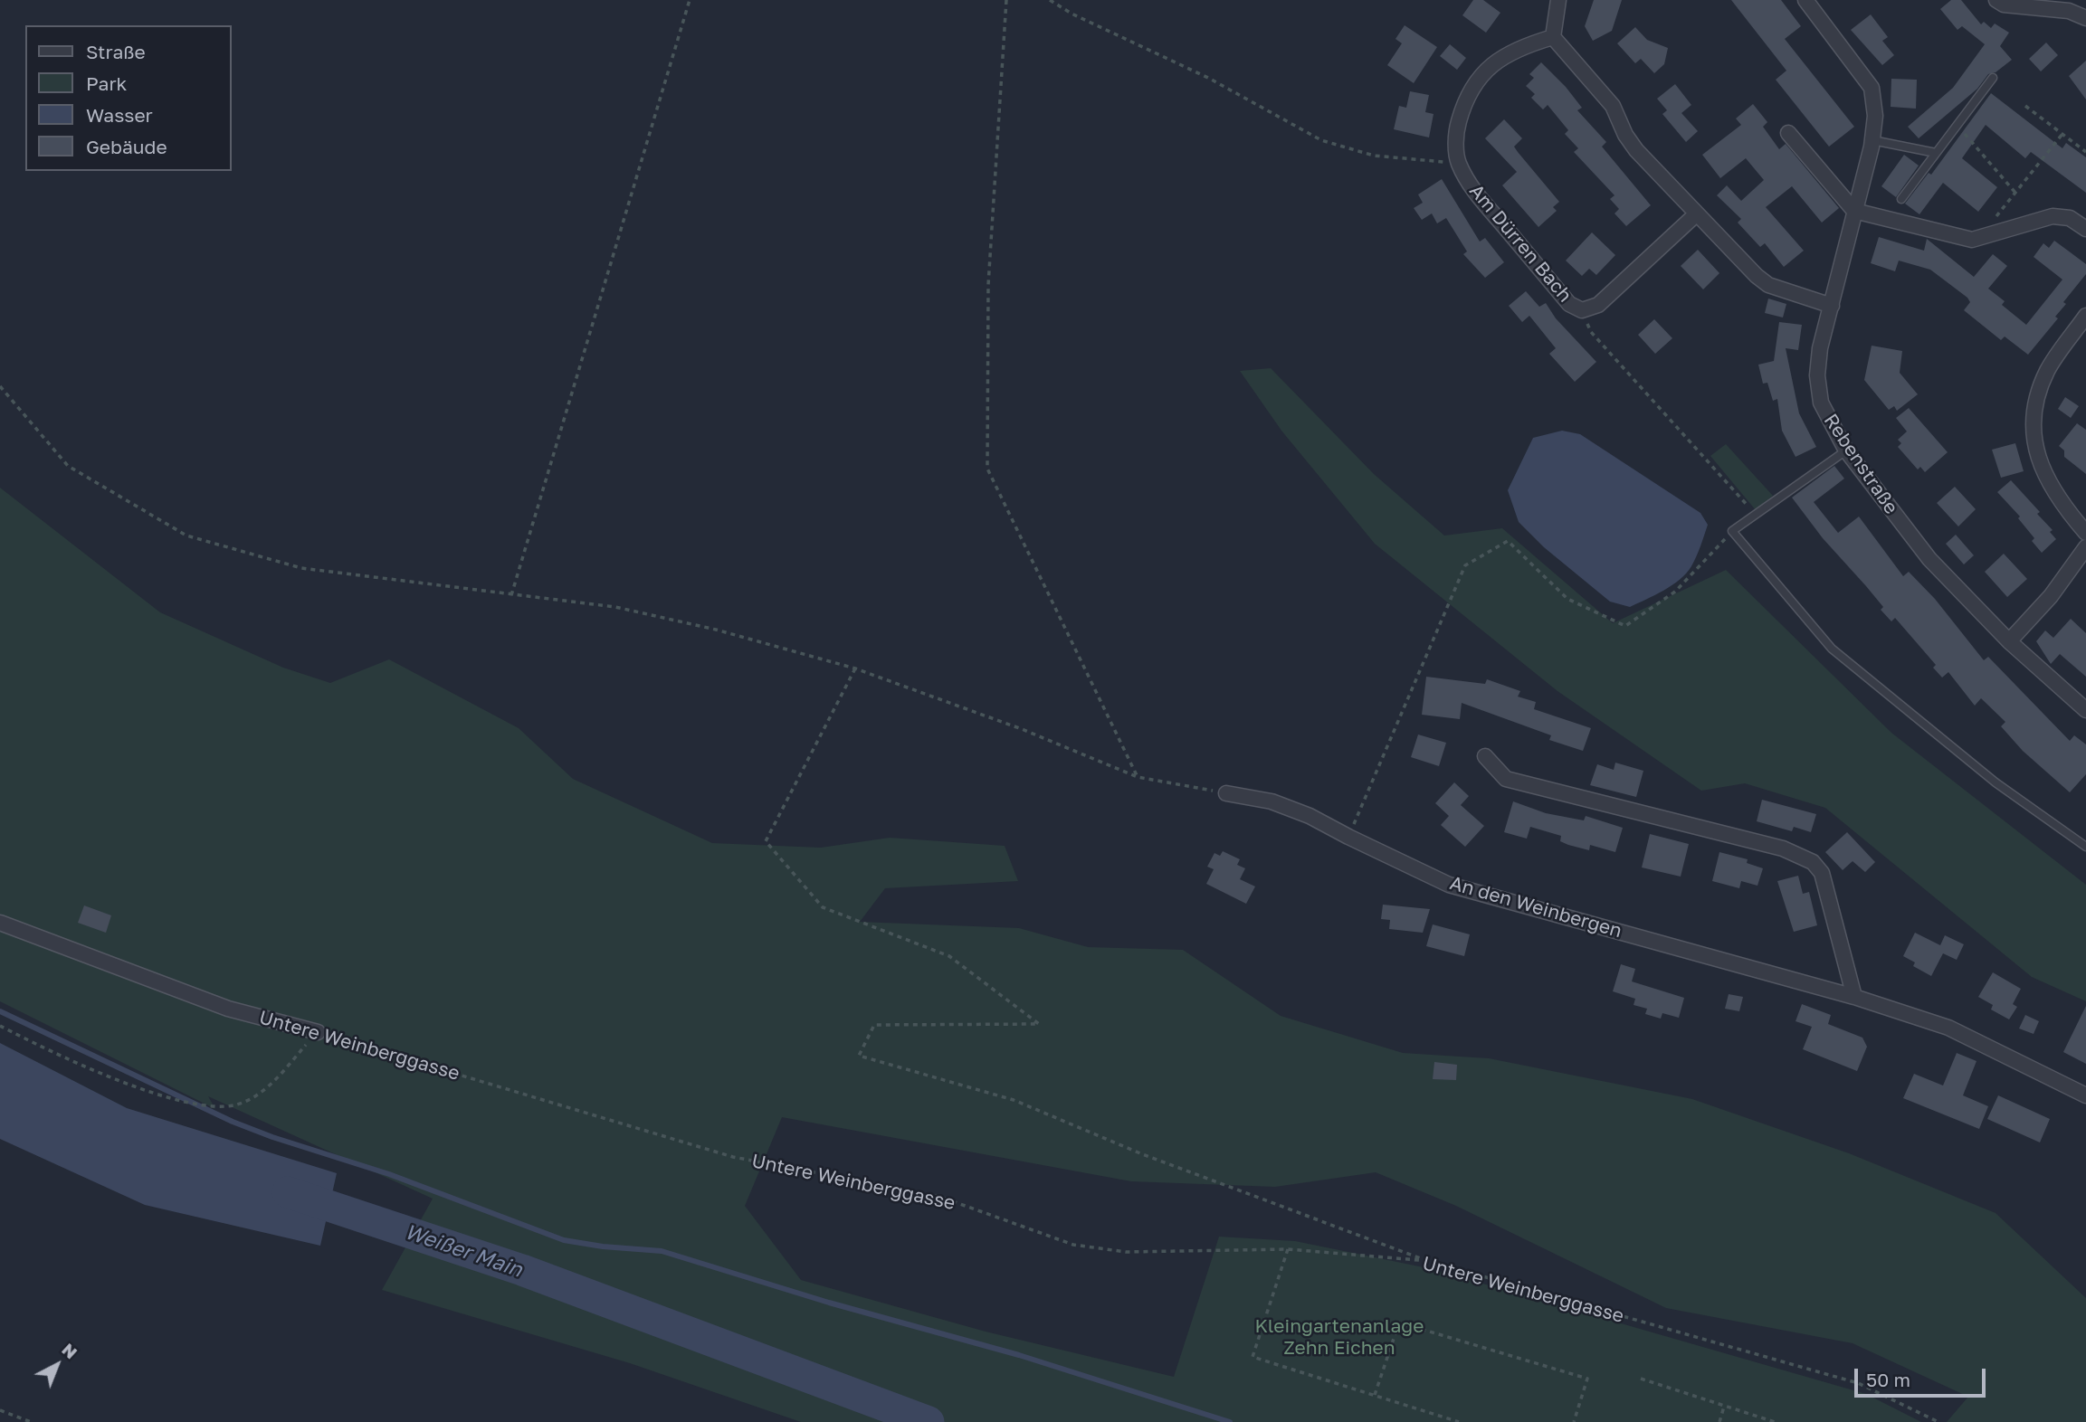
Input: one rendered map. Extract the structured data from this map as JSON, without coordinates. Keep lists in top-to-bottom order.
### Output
{
  "streets": {
    "street": [
      "Am Dürren Bach",
      "Rebenstraße",
      "An den Weinbergen",
      "Untere Weinberggasse"
    ]
  },
  "water": ["Weißer Main"],
  "parks": ["Kleingartenanlage Zehn Eichen"],
  "legend": [
    "Straße",
    "Park",
    "Wasser",
    "Gebäude"
  ],
  "scale_bar": "50 m",
  "north": "top right"
}
